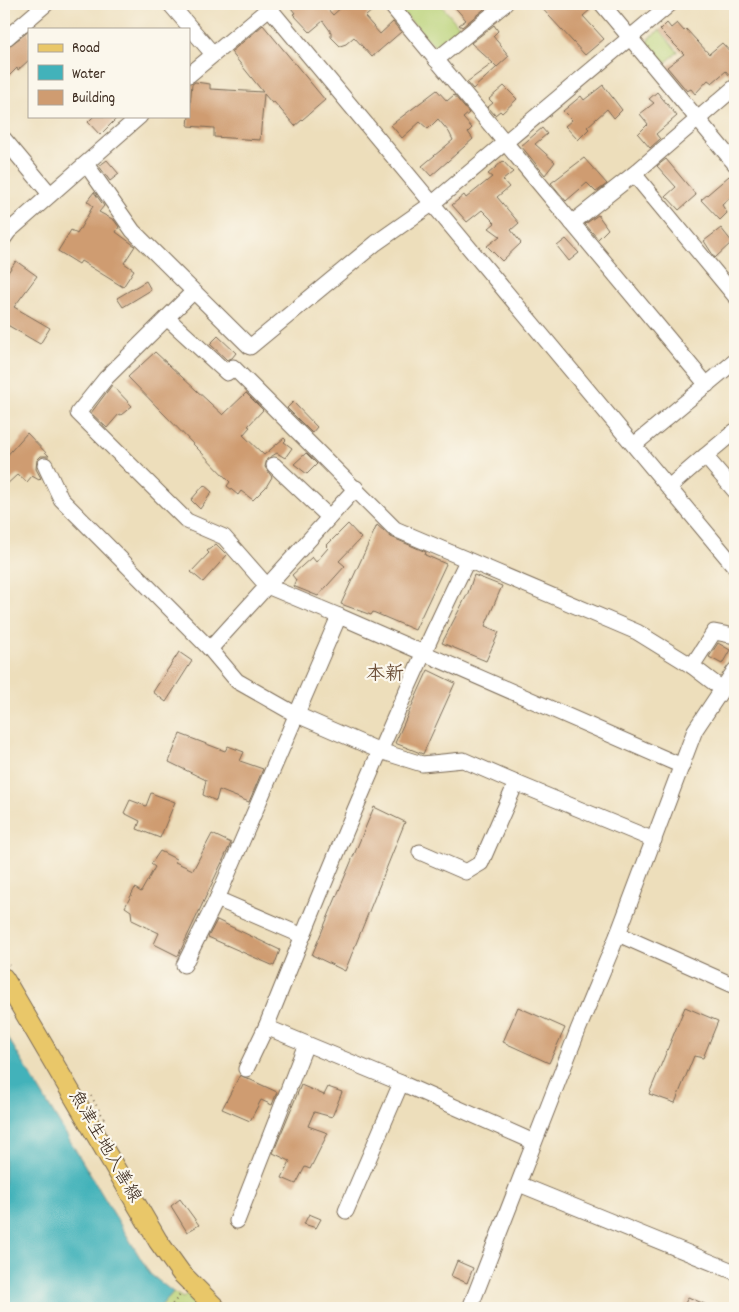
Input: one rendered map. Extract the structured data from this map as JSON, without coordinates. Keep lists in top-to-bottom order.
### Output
{
  "streets": {
    "main road": ["魚津生地入善線"]
  },
  "districts": ["本新"],
  "legend": ["Road", "Water", "Building"]
}
